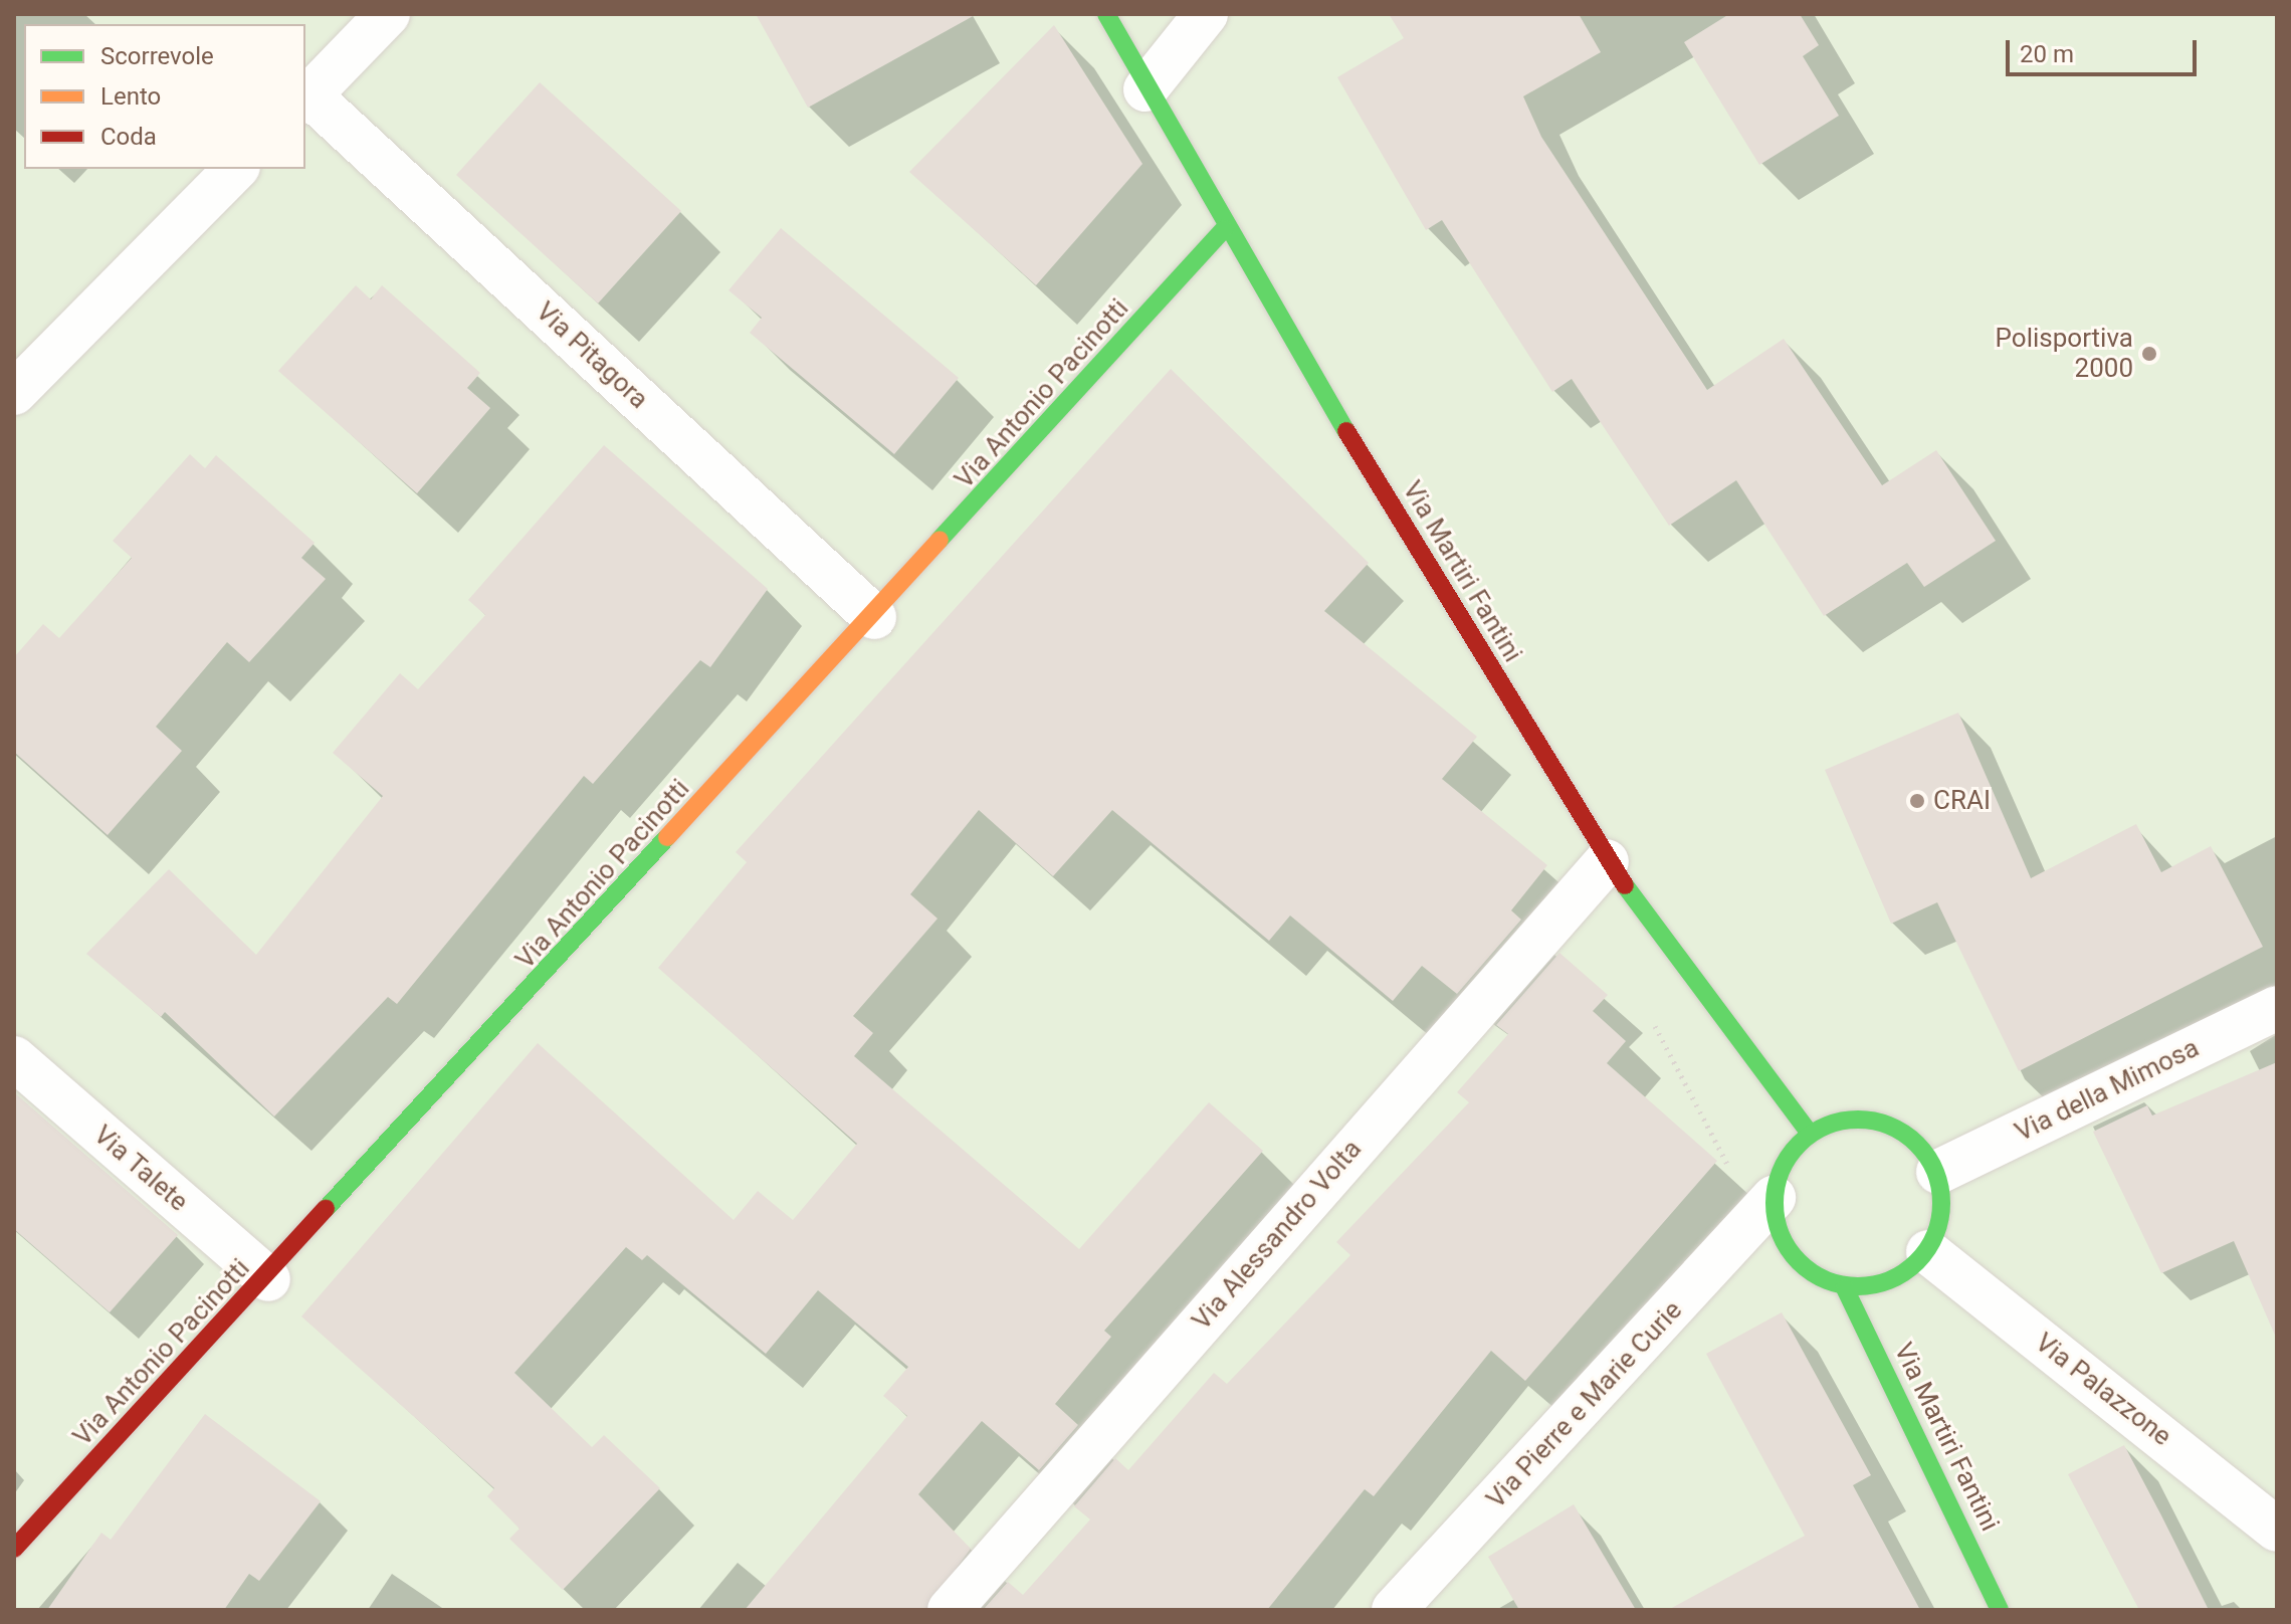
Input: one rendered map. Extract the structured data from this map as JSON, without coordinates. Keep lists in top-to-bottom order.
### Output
{
  "streets": {
    "street": [
      "Via Pitagora",
      "Via Antonio Pacinotti",
      "Via Martiri Fantini",
      "Via della Mimosa",
      "Via Talete",
      "Via Alessandro Volta",
      "Via Palazzone",
      "Via Pierre e Marie Curie"
    ]
  },
  "crossings": [
    ["Via Pitagora", "Via Antonio Pacinotti"],
    ["Via Antonio Pacinotti", "Via Martiri Fantini"],
    ["Via Antonio Pacinotti", "Via Talete"],
    ["Via Martiri Fantini", "Via della Mimosa"],
    ["Via Martiri Fantini", "Via Alessandro Volta"],
    ["Via Martiri Fantini", "Via Palazzone"],
    ["Via Martiri Fantini", "Via Pierre e Marie Curie"],
    ["Via della Mimosa", "Via Palazzone"],
    ["Via della Mimosa", "Via Pierre e Marie Curie"],
    ["Via Palazzone", "Via Pierre e Marie Curie"]
  ],
  "places": ["Polisportiva 2000", "CRAI"],
  "legend": ["Scorrevole", "Lento", "Coda"],
  "scale_bar": "20 m"
}
